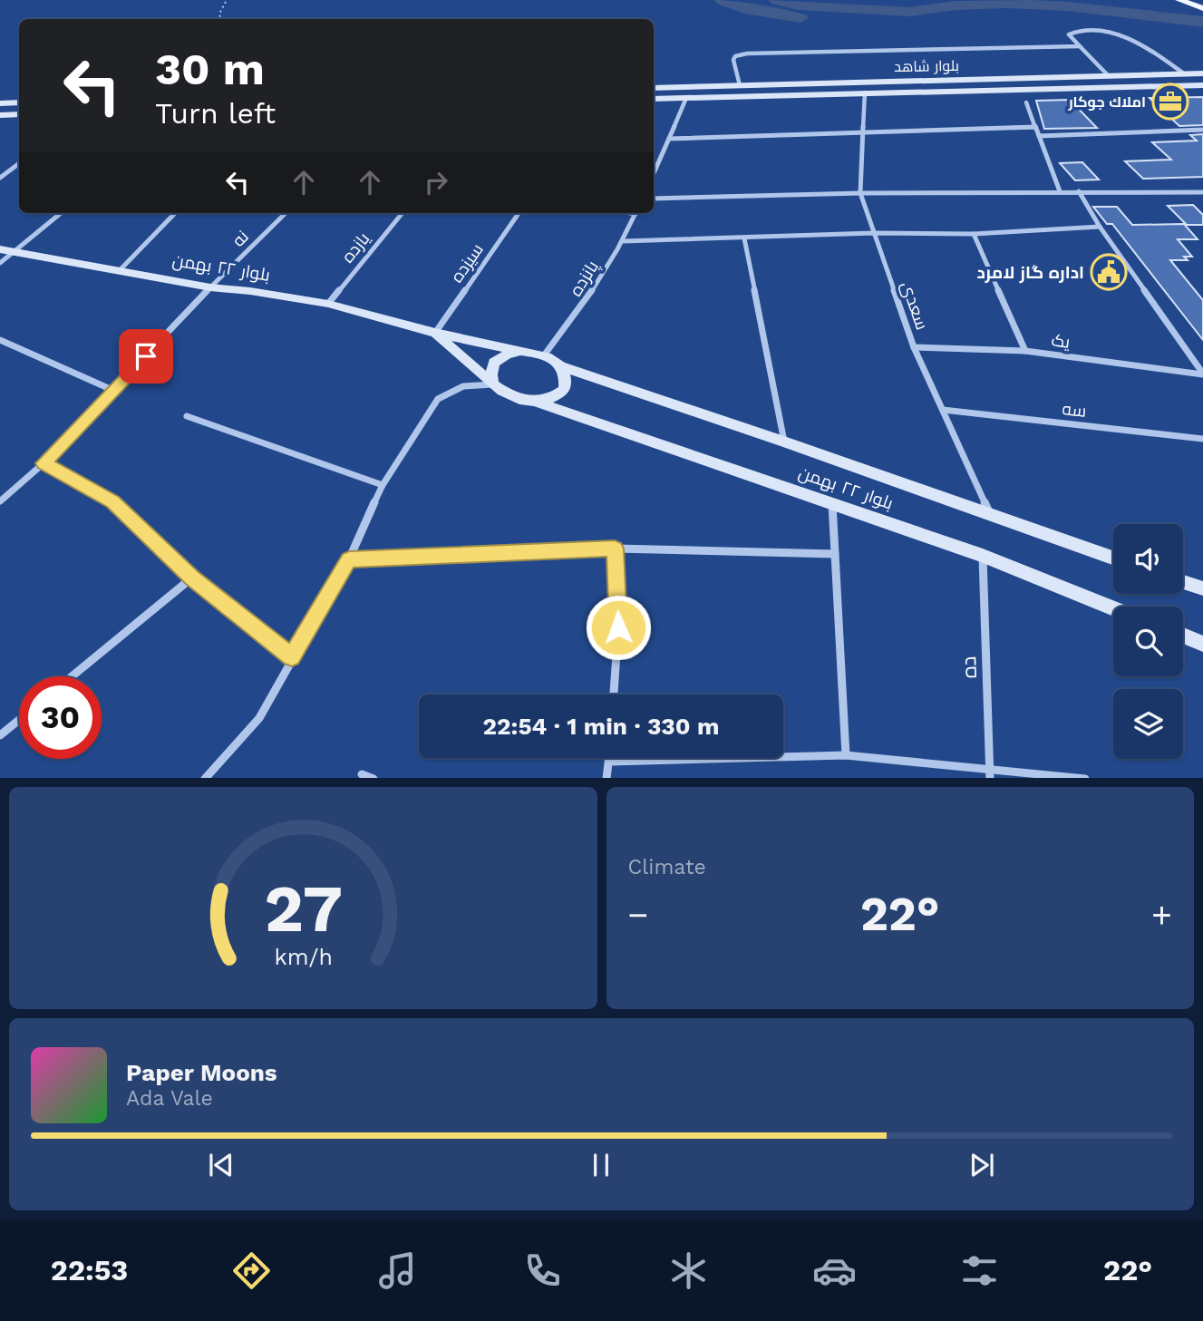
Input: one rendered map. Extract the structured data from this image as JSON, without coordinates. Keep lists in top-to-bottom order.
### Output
{
  "streets": {
    "main road": ["بلوار شاهد", "بلوار ۲۲ بهمن"],
    "street": [
      "نه",
      "یازده",
      "سیزده",
      "پانزده",
      "سعدی",
      "یک",
      "سه",
      "ده"
    ]
  },
  "crossings": [
    ["بلوار شاهد", "سعدی"],
    ["نه", "بلوار ۲۲ بهمن"],
    ["یازده", "بلوار ۲۲ بهمن"],
    ["سیزده", "بلوار ۲۲ بهمن"],
    ["بلوار ۲۲ بهمن", "پانزده"],
    ["بلوار ۲۲ بهمن", "سعدی"],
    ["بلوار ۲۲ بهمن", "ده"],
    ["سعدی", "یک"],
    ["سعدی", "سه"]
  ],
  "places": {
    "office": ["املاك جوكار"],
    "public building": ["اداره گاز لامرد"]
  },
  "page": {
    "turn": ["30 m", "Turn left"],
    "limit": "30",
    "trip": "22:54 · 1 min · 330 m",
    "tile": "Climate",
    "heat": ["−", "22°", "+"],
    "song": ["Paper Moons", "Ada Vale"],
    "tabs": ["22:53", "22°"],
    "gauge": ["27", "km/h"]
  }
}
